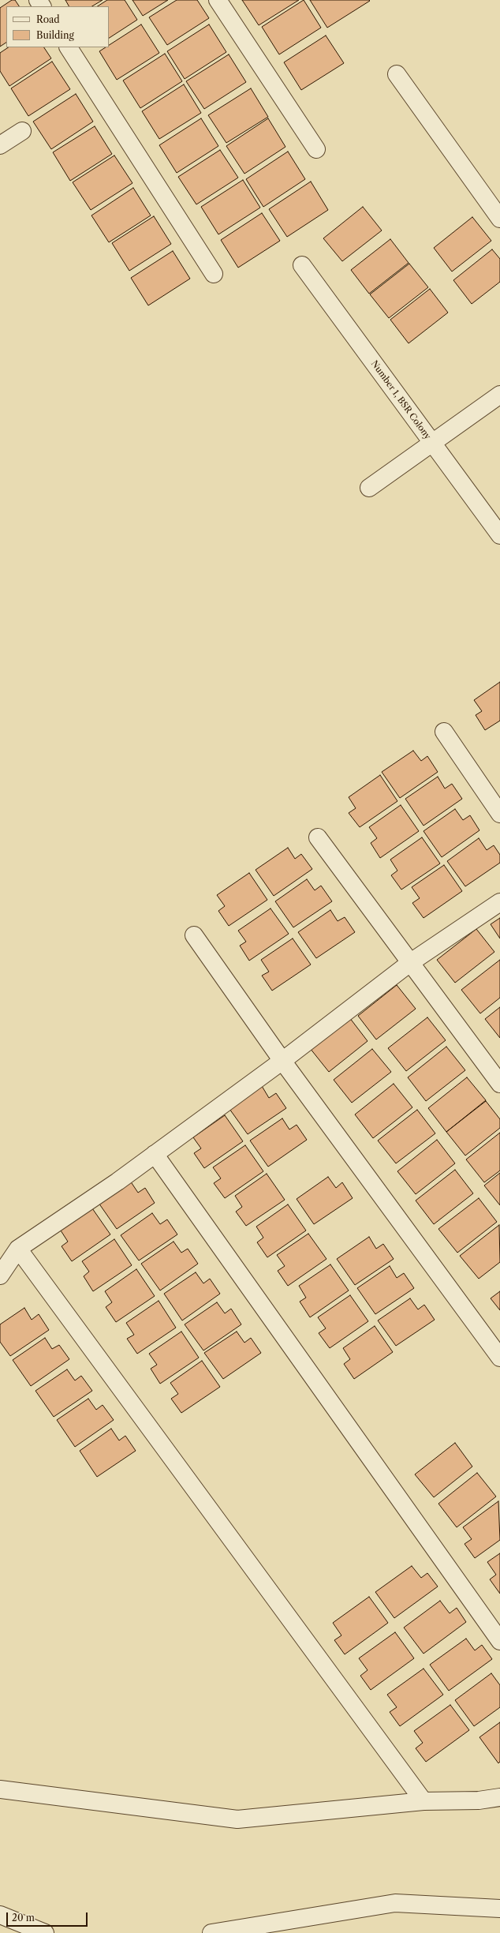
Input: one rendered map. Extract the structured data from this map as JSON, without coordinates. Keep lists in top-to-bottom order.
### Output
{
  "streets": {
    "street": ["Number 1, BSR Colony"]
  },
  "legend": ["Road", "Building"],
  "scale_bar": "20 m"
}
